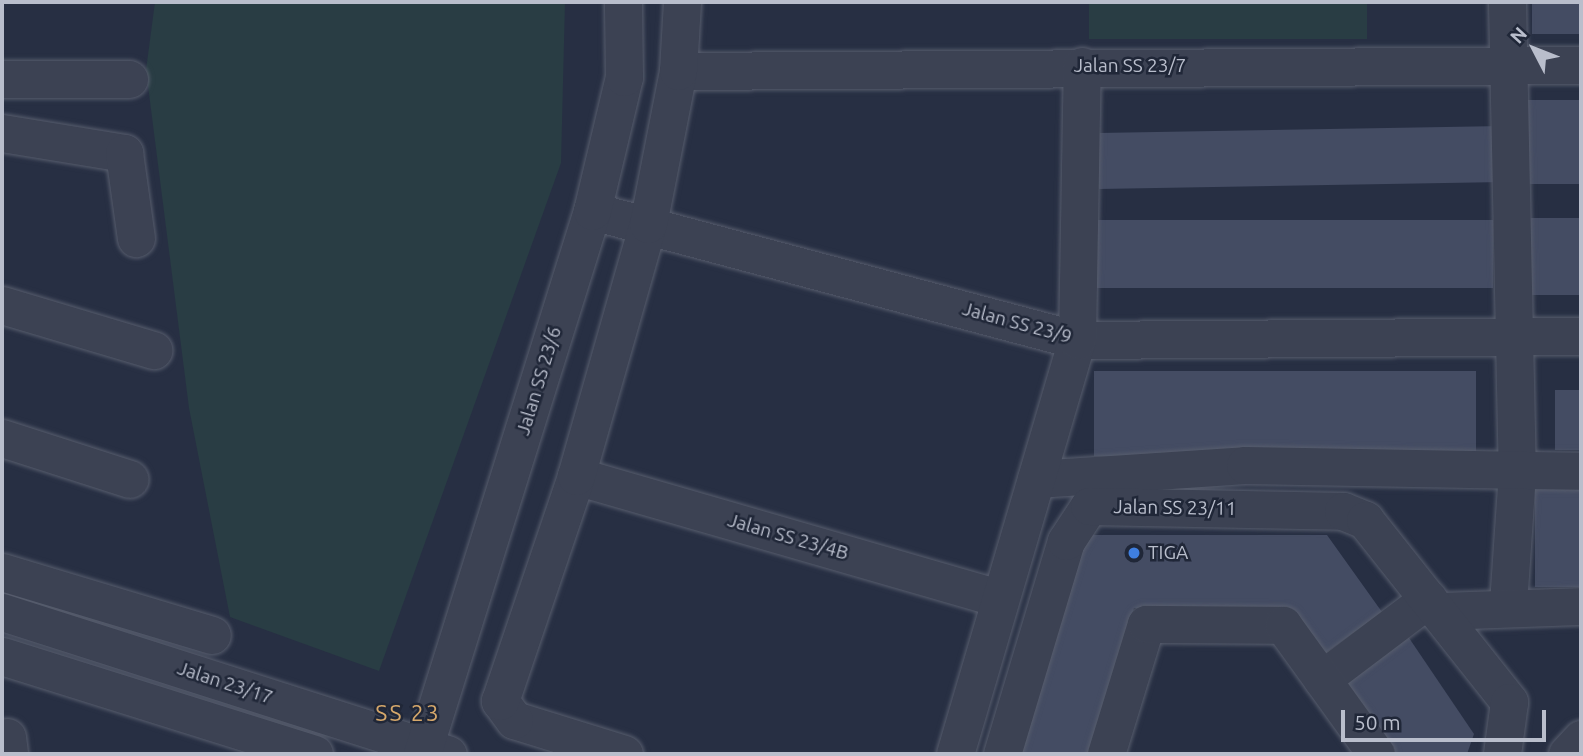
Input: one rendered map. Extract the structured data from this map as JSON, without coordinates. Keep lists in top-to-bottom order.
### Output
{
  "streets": {
    "street": [
      "Jalan SS 23/7",
      "Jalan SS 23/9",
      "Jalan SS 23/6",
      "Jalan SS 23/11",
      "Jalan SS 23/4B",
      "Jalan 23/17"
    ]
  },
  "crossings": [
    ["Jalan SS 23/9", "Jalan SS 23/6"],
    ["Jalan SS 23/6", "Jalan 23/17"]
  ],
  "districts": ["SS 23"],
  "places": ["TIGA"],
  "scale_bar": "50 m",
  "north": "top left"
}
